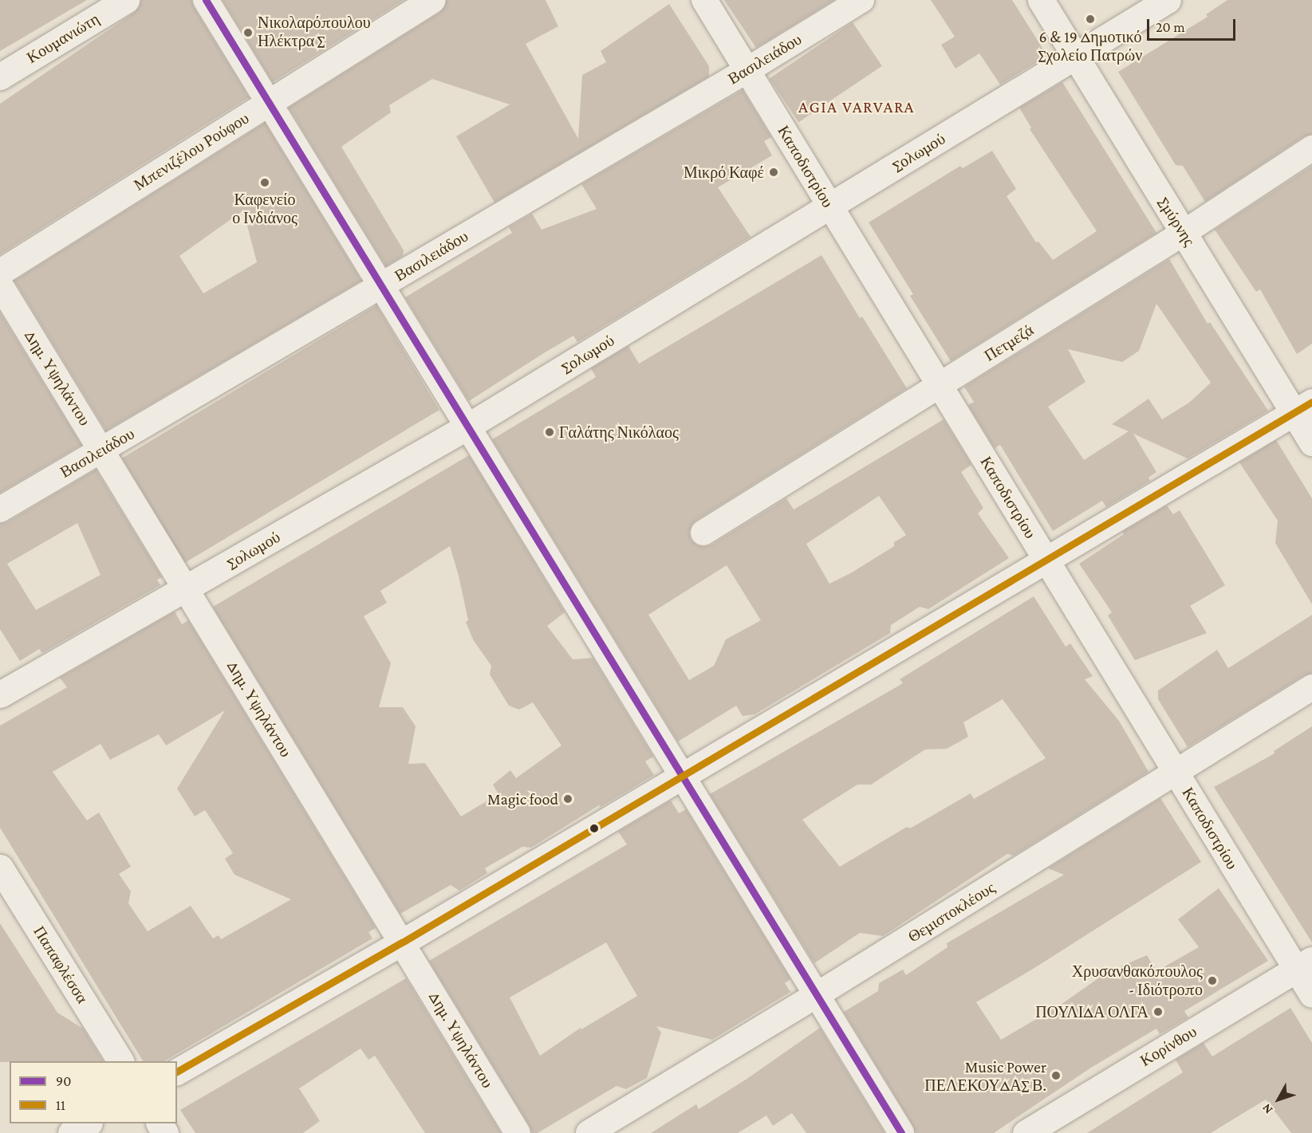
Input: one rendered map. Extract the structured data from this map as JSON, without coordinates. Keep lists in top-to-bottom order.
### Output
{
  "streets": {
    "street": [
      "Κουμανιώτη",
      "Βασιλειάδου",
      "Μπενιζέλου Ρούφου",
      "Σολωμού",
      "Καποδιστρίου",
      "Σμύρνης",
      "Πετμεζά",
      "Δημ. Υψηλάντου",
      "Θεμιστοκλέους",
      "Παπαφλέσσα",
      "Κορίνθου"
    ]
  },
  "crossings": [
    ["Βασιλειάδου", "Καποδιστρίου"],
    ["Βασιλειάδου", "Δημ. Υψηλάντου"],
    ["Σολωμού", "Καποδιστρίου"],
    ["Σολωμού", "Σμύρνης"],
    ["Σολωμού", "Δημ. Υψηλάντου"],
    ["Καποδιστρίου", "Πετμεζά"],
    ["Καποδιστρίου", "Θεμιστοκλέους"],
    ["Καποδιστρίου", "Κορίνθου"],
    ["Σμύρνης", "Πετμεζά"]
  ],
  "districts": ["AGIA VARVARA"],
  "places": [
    "6 & 19 Δημοτικό Σχολείο Πατρών",
    "Νικολαρόπουλου Ηλέκτρα Σ",
    "Μικρό Καφέ",
    "Καφενείο ο Ινδιάνος",
    "Γαλάτης Νικόλαος",
    "Magic food",
    "Χρυσανθακόπουλος - Ιδιότροπο",
    "ΠΟΥΛΙΔΑ ΟΛΓΑ",
    "Music Power ΠΕΛΕΚΟΥΔΑΣ Β."
  ],
  "lines": ["transit line 90", "transit line 11"],
  "legend": ["90", "11"],
  "scale_bar": "20 m",
  "north": "bottom left"
}
